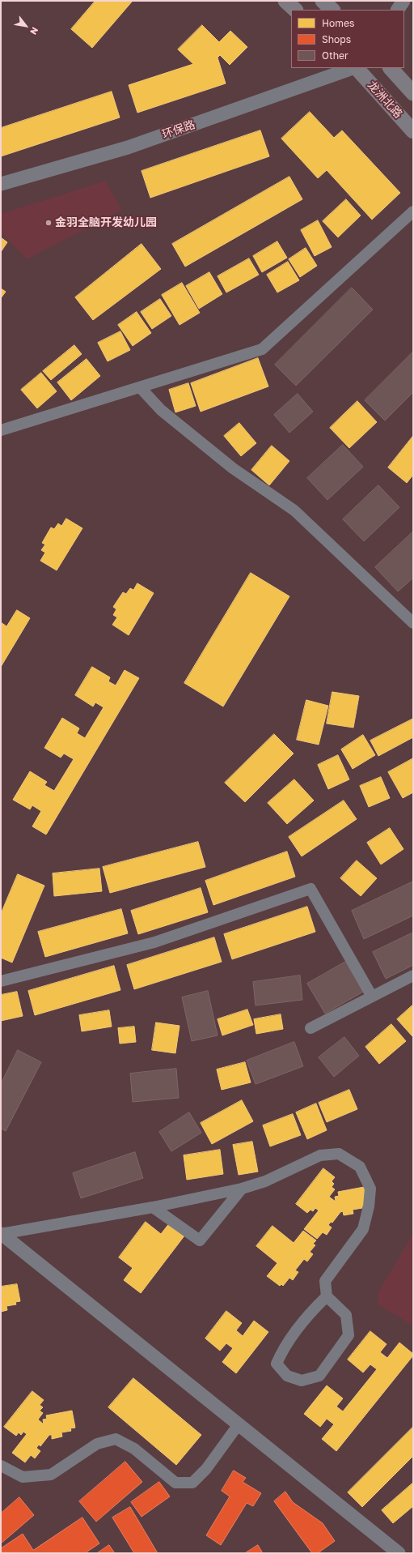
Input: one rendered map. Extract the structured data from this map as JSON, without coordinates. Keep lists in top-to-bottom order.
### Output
{
  "streets": {
    "main road": ["龙洲北路"],
    "street": ["环保路"]
  },
  "places": ["金羽全脑开发幼儿园"],
  "legend": ["Homes", "Shops", "Other"],
  "north": "bottom right"
}
